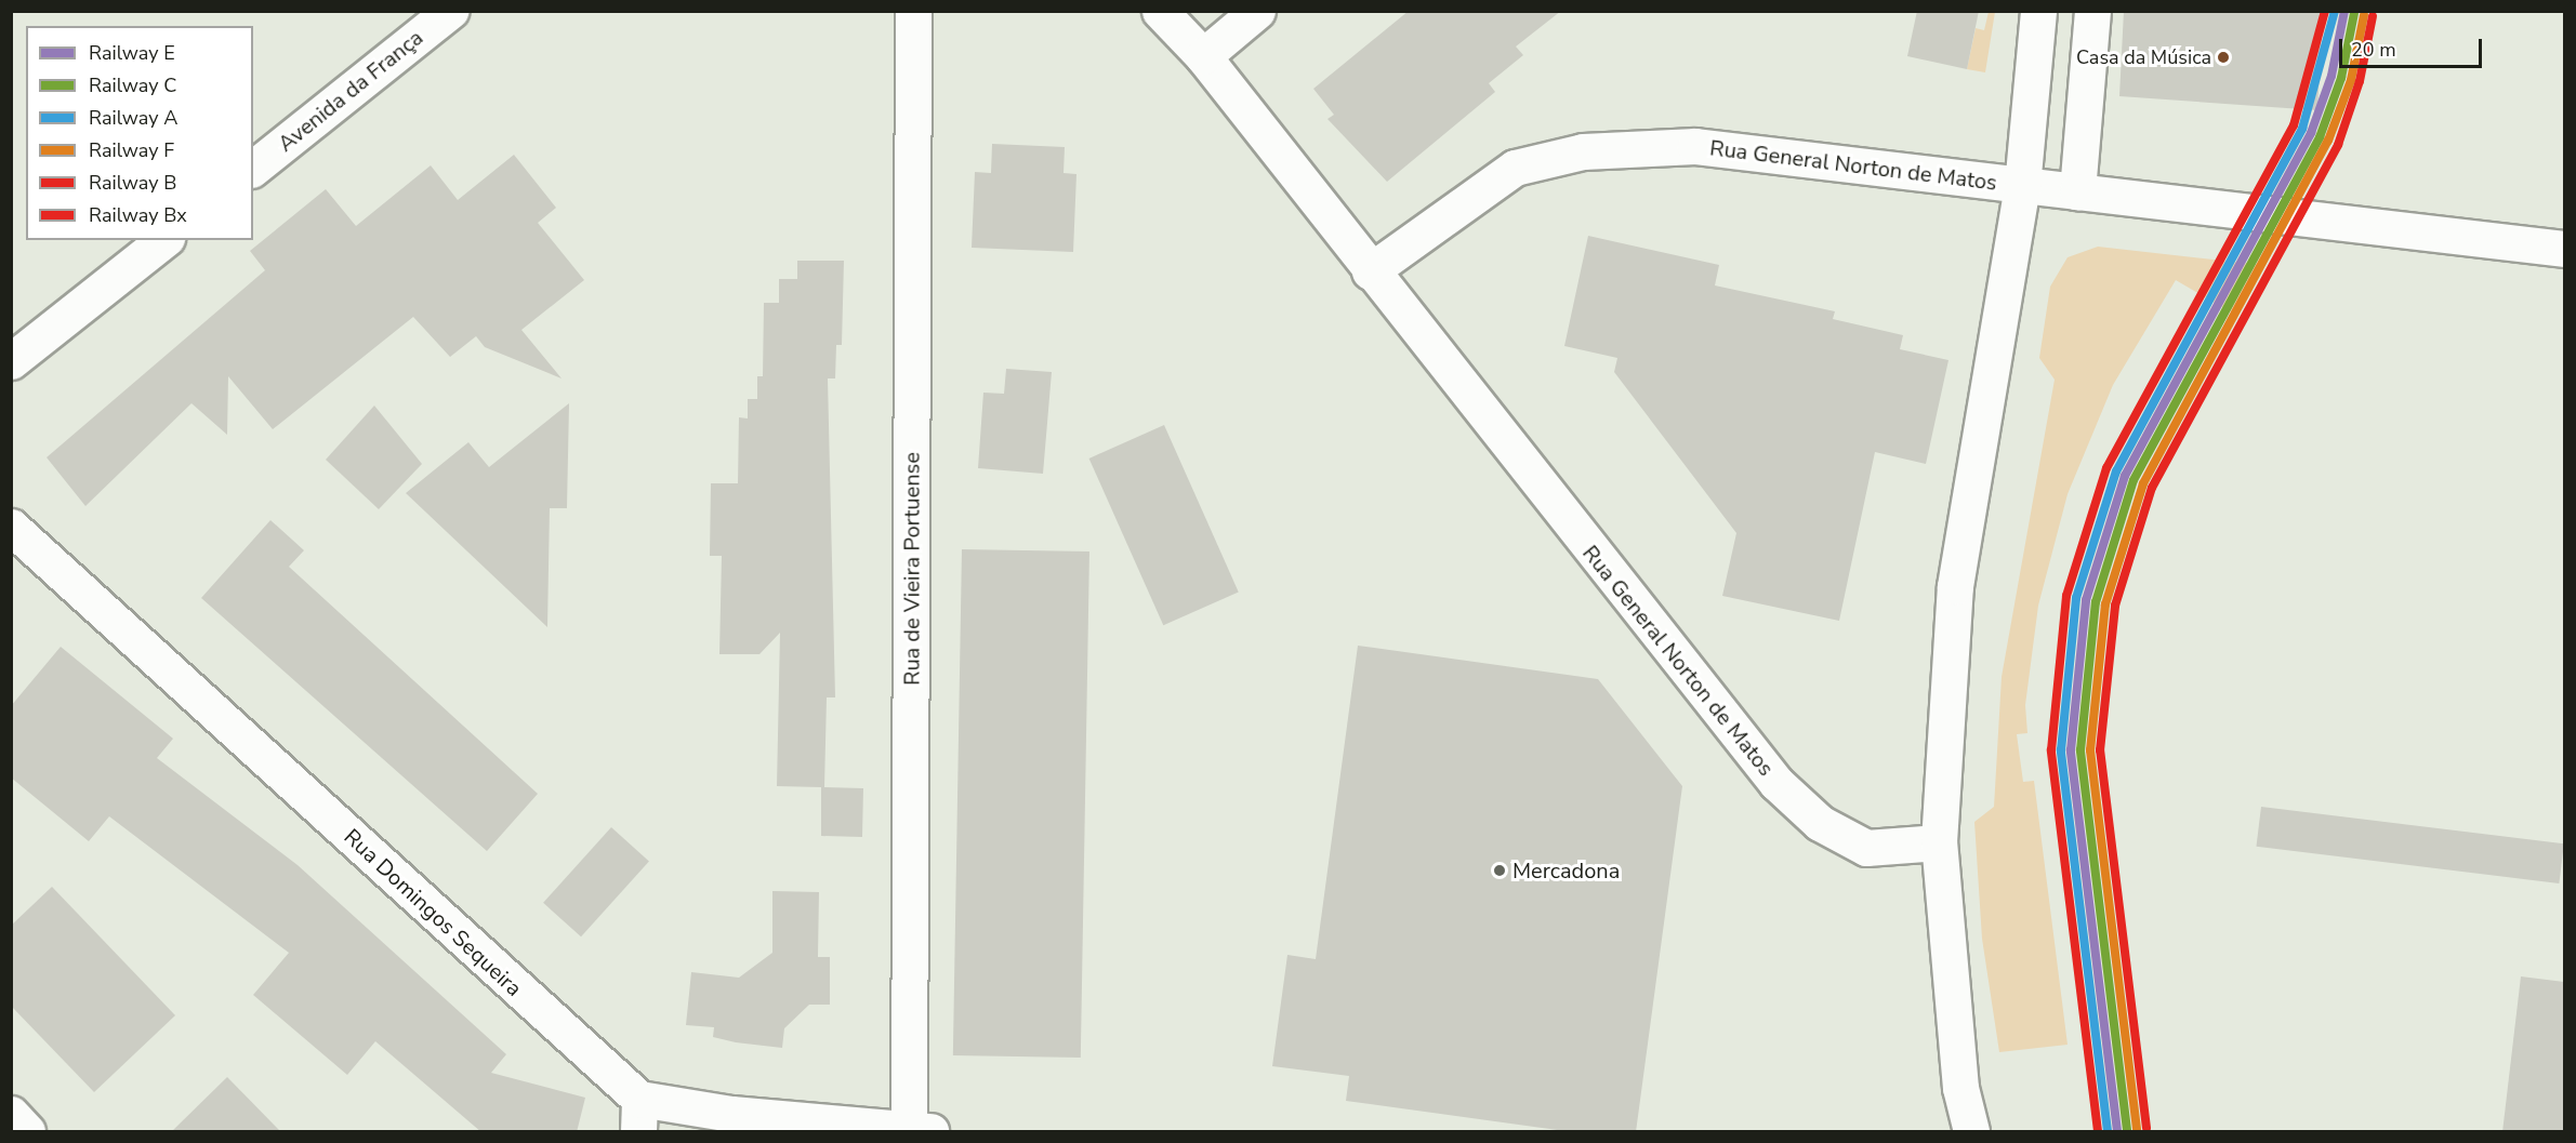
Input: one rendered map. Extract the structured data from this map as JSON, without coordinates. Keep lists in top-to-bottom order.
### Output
{
  "streets": {
    "street": [
      "Avenida da França",
      "Rua General Norton de Matos",
      "Rua de Vieira Portuense",
      "Rua Domingos Sequeira"
    ]
  },
  "crossings": [
    ["Rua de Vieira Portuense", "Rua Domingos Sequeira"]
  ],
  "places": ["Casa da Música", "Mercadona"],
  "lines": [
    "rail line E",
    "rail line A",
    "rail line B",
    "rail line C",
    "rail line F",
    "rail line Bx"
  ],
  "legend": [
    "Railway E",
    "Railway C",
    "Railway A",
    "Railway F",
    "Railway B",
    "Railway Bx"
  ],
  "scale_bar": "20 m"
}
